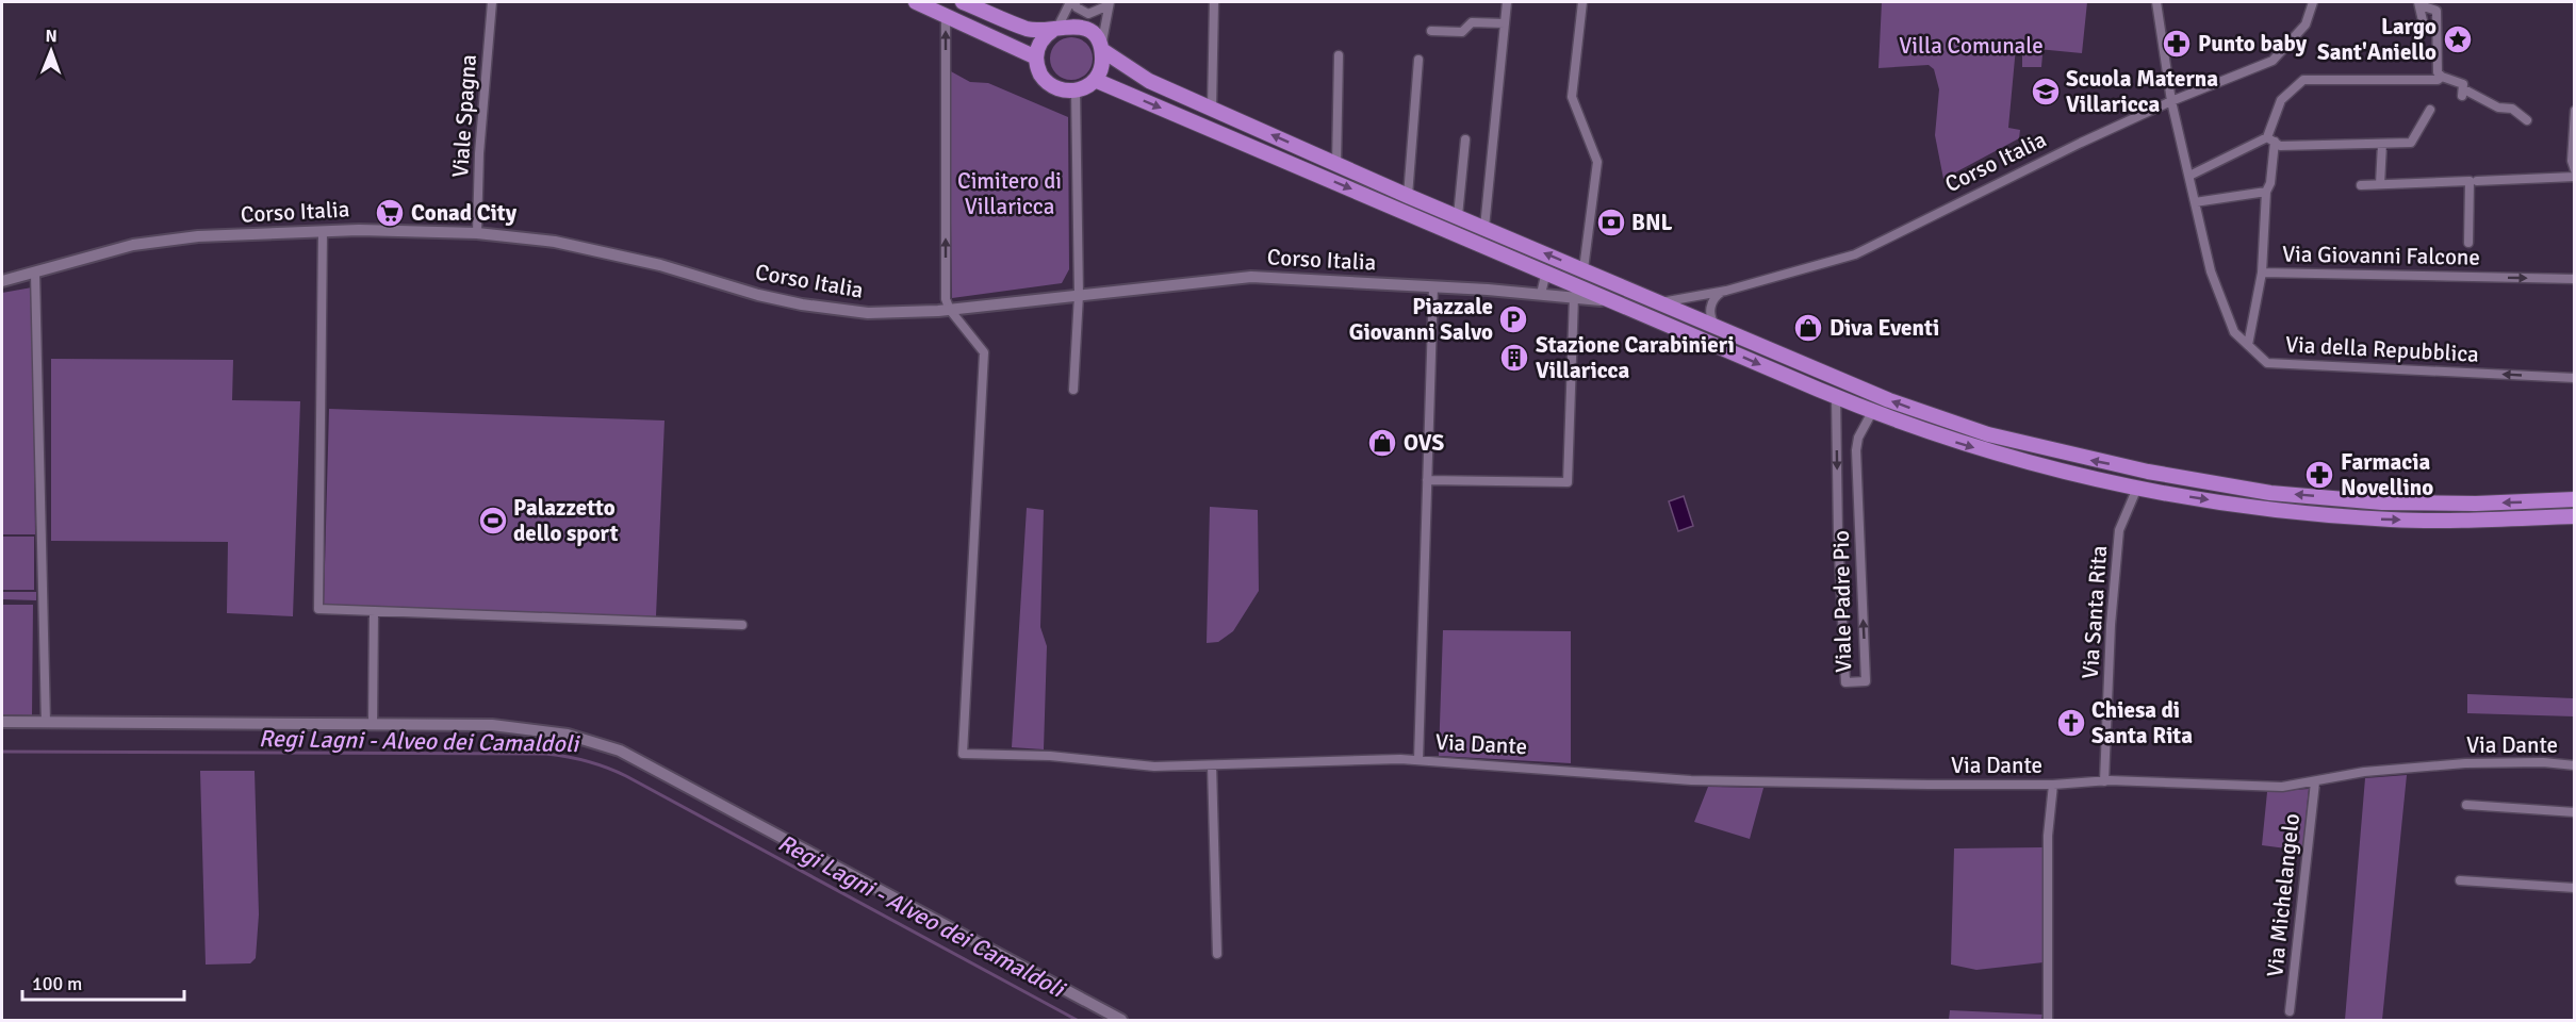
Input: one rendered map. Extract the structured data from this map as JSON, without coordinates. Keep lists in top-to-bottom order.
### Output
{
  "streets": {
    "street": [
      "Viale Spagna",
      "Corso Italia",
      "Via Giovanni Falcone",
      "Via della Repubblica",
      "Viale Padre Pio",
      "Via Santa Rita",
      "Via Dante",
      "Via Michelangelo"
    ]
  },
  "crossings": [
    ["Viale Spagna", "Corso Italia"],
    ["Corso Italia", "Via della Repubblica"],
    ["Corso Italia", "Via Dante"],
    ["Via Giovanni Falcone", "Via della Repubblica"],
    ["Via Santa Rita", "Via Dante"],
    ["Via Dante", "Via Michelangelo"]
  ],
  "one_way": ["Via Giovanni Falcone", "Via della Repubblica"],
  "water": ["Regi Lagni - Alveo dei Camaldoli"],
  "parks": ["Villa Comunale", "Cimitero di Villaricca"],
  "places": {
    "place": ["Largo Sant'Aniello"],
    "pharmacy": ["Punto baby", "Farmacia Novellino"],
    "school or university": ["Scuola Materna Villaricca"],
    "supermarket": ["Conad City"],
    "bank": ["BNL"],
    "parking": ["Piazzale Giovanni Salvo"],
    "shop": ["Diva Eventi", "OVS"],
    "building": ["Stazione Carabinieri Villaricca"],
    "sports": ["Palazzetto dello sport"],
    "church": ["Chiesa di Santa Rita"]
  },
  "scale_bar": "100 m",
  "north": "top"
}
